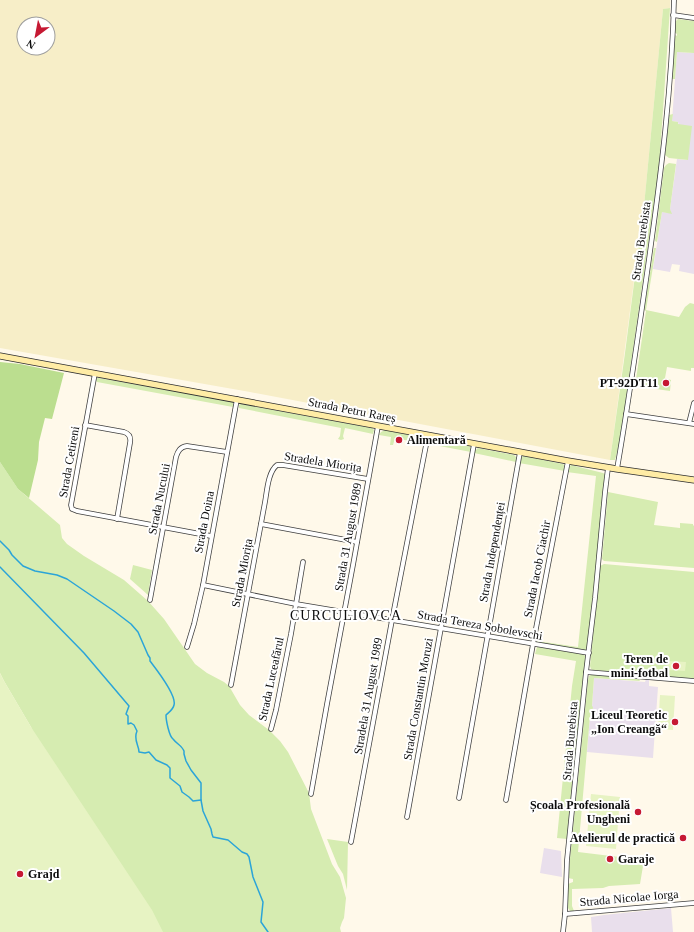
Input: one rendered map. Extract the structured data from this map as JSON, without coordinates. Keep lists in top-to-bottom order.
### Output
{
  "streets": {
    "main road": ["Strada Petru Rareș"],
    "street": [
      "Strada Burebista",
      "Strada Cetireni",
      "Stradela Miorița",
      "Strada Nucului",
      "Strada Doina",
      "Strada 31 August 1989",
      "Strada Independenței",
      "Strada Iacob Ciachir",
      "Strada Miorița",
      "Strada Tereza Sobolevschi",
      "Strada Luceafărul",
      "Stradela 31 August 1989",
      "Strada Constantin Moruzi",
      "Strada Nicolae Iorga"
    ]
  },
  "crossings": [
    ["Strada Burebista", "Strada Petru Rareș"],
    ["Strada Burebista", "Strada Tereza Sobolevschi"],
    ["Strada Burebista", "Strada Nicolae Iorga"],
    ["Strada Petru Rareș", "Strada Cetireni"],
    ["Strada Petru Rareș", "Strada Doina"],
    ["Strada Petru Rareș", "Strada 31 August 1989"],
    ["Strada Petru Rareș", "Strada Independenței"],
    ["Strada Petru Rareș", "Strada Iacob Ciachir"],
    ["Strada Petru Rareș", "Stradela 31 August 1989"],
    ["Strada Petru Rareș", "Strada Constantin Moruzi"],
    ["Strada Cetireni", "Strada Nucului"],
    ["Strada Cetireni", "Strada Doina"],
    ["Stradela Miorița", "Strada 31 August 1989"],
    ["Stradela Miorița", "Strada Miorița"],
    ["Strada Nucului", "Strada Doina"],
    ["Strada Doina", "Strada Tereza Sobolevschi"],
    ["Strada 31 August 1989", "Strada Tereza Sobolevschi"],
    ["Strada Independenței", "Strada Tereza Sobolevschi"],
    ["Strada Iacob Ciachir", "Strada Tereza Sobolevschi"],
    ["Strada Miorița", "Strada Tereza Sobolevschi"],
    ["Strada Tereza Sobolevschi", "Strada Luceafărul"],
    ["Strada Tereza Sobolevschi", "Stradela 31 August 1989"],
    ["Strada Tereza Sobolevschi", "Strada Constantin Moruzi"]
  ],
  "districts": ["CURCULIOVCA"],
  "places": [
    "PT-92DT11",
    "Alimentară",
    "Teren de mini-fotbal",
    "Liceul Teoretic „Ion Creangă“",
    "Școala Profesională Ungheni",
    "Atelierul de practică",
    "Garaje",
    "Grajd"
  ],
  "north": "bottom left"
}
